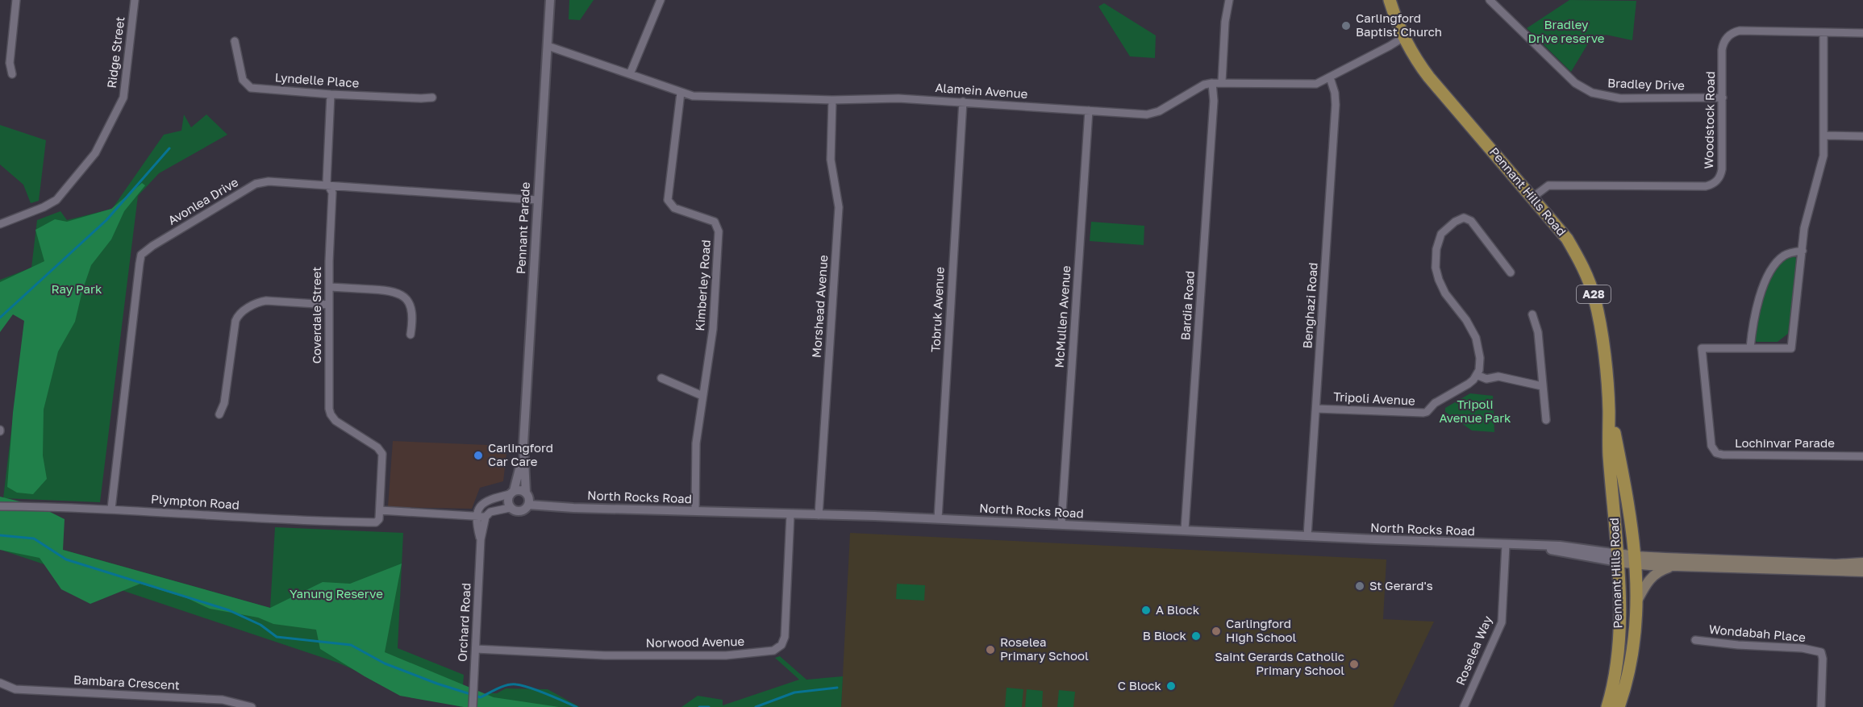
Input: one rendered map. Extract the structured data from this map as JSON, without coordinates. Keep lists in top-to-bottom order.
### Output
{
  "streets": {
    "highway": ["Pennant Hills Road", "A28"],
    "main road": ["North Rocks Road"],
    "street": [
      "Ridge Street",
      "Lyndelle Place",
      "Bradley Drive",
      "Alamein Avenue",
      "Woodstock Road",
      "Avonlea Drive",
      "Pennant Parade",
      "Kimberley Road",
      "Bardia Road",
      "Benghazi Road",
      "Morshead Avenue",
      "Tobruk Avenue",
      "Coverdale Street",
      "McMullen Avenue",
      "Tripoli Avenue",
      "Lochinvar Parade",
      "Plympton Road",
      "Orchard Road",
      "Wondabah Place",
      "Norwood Avenue",
      "Roselea Way",
      "Bambara Crescent"
    ]
  },
  "crossings": [
    ["Lyndelle Place", "Coverdale Street"],
    ["Bradley Drive", "Woodstock Road"],
    ["Alamein Avenue", "Pennant Hills Road"],
    ["Alamein Avenue", "Pennant Parade"],
    ["Alamein Avenue", "Kimberley Road"],
    ["Alamein Avenue", "Bardia Road"],
    ["Alamein Avenue", "Benghazi Road"],
    ["Alamein Avenue", "Morshead Avenue"],
    ["Alamein Avenue", "Tobruk Avenue"],
    ["Alamein Avenue", "McMullen Avenue"],
    ["Woodstock Road", "Pennant Hills Road"],
    ["Woodstock Road", "Lochinvar Parade"],
    ["Pennant Hills Road", "North Rocks Road"],
    ["Avonlea Drive", "Pennant Parade"],
    ["Avonlea Drive", "Coverdale Street"],
    ["Avonlea Drive", "Plympton Road"],
    ["Pennant Parade", "North Rocks Road"],
    ["Kimberley Road", "North Rocks Road"],
    ["Bardia Road", "North Rocks Road"],
    ["Benghazi Road", "Tripoli Avenue"],
    ["Benghazi Road", "North Rocks Road"],
    ["Morshead Avenue", "North Rocks Road"],
    ["Tobruk Avenue", "North Rocks Road"],
    ["Coverdale Street", "Plympton Road"],
    ["McMullen Avenue", "North Rocks Road"],
    ["North Rocks Road", "Norwood Avenue"],
    ["North Rocks Road", "Roselea Way"],
    ["Orchard Road", "Norwood Avenue"]
  ],
  "parks": [
    "Bradley Drive reserve",
    "Ray Park",
    "Tripoli Avenue Park",
    "Yanung Reserve"
  ],
  "places": [
    "Carlingford Baptist Church",
    "Carlingford Car Care",
    "St Gerard's",
    "A Block",
    "Carlingford High School",
    "B Block",
    "Roselea Primary School",
    "Saint Gerards Catholic Primary School",
    "C Block"
  ]
}
